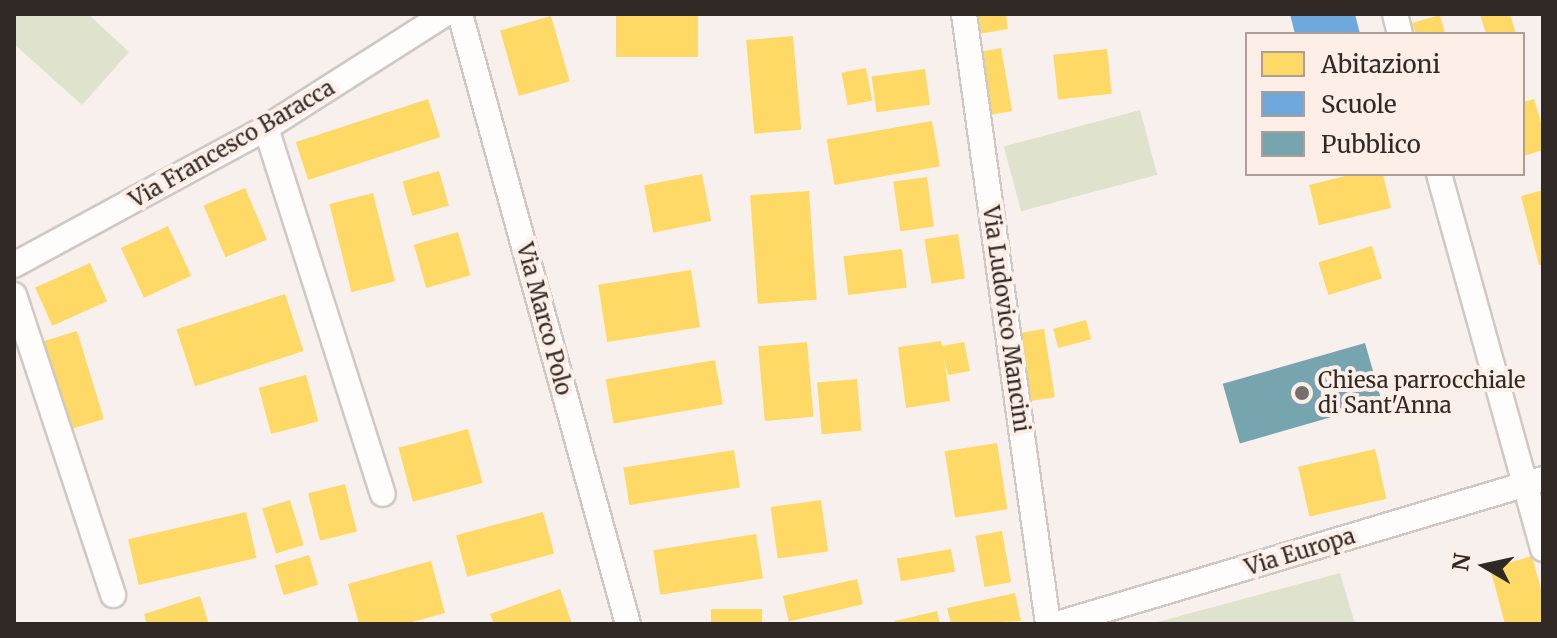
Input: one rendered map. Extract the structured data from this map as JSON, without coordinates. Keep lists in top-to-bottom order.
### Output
{
  "streets": {
    "street": [
      "Via Francesco Baracca",
      "Via Marco Polo",
      "Via Ludovico Mancini",
      "Via Europa"
    ]
  },
  "places": ["Chiesa parrocchiale di Sant'Anna"],
  "legend": ["Abitazioni", "Scuole", "Pubblico"],
  "north": "left"
}
